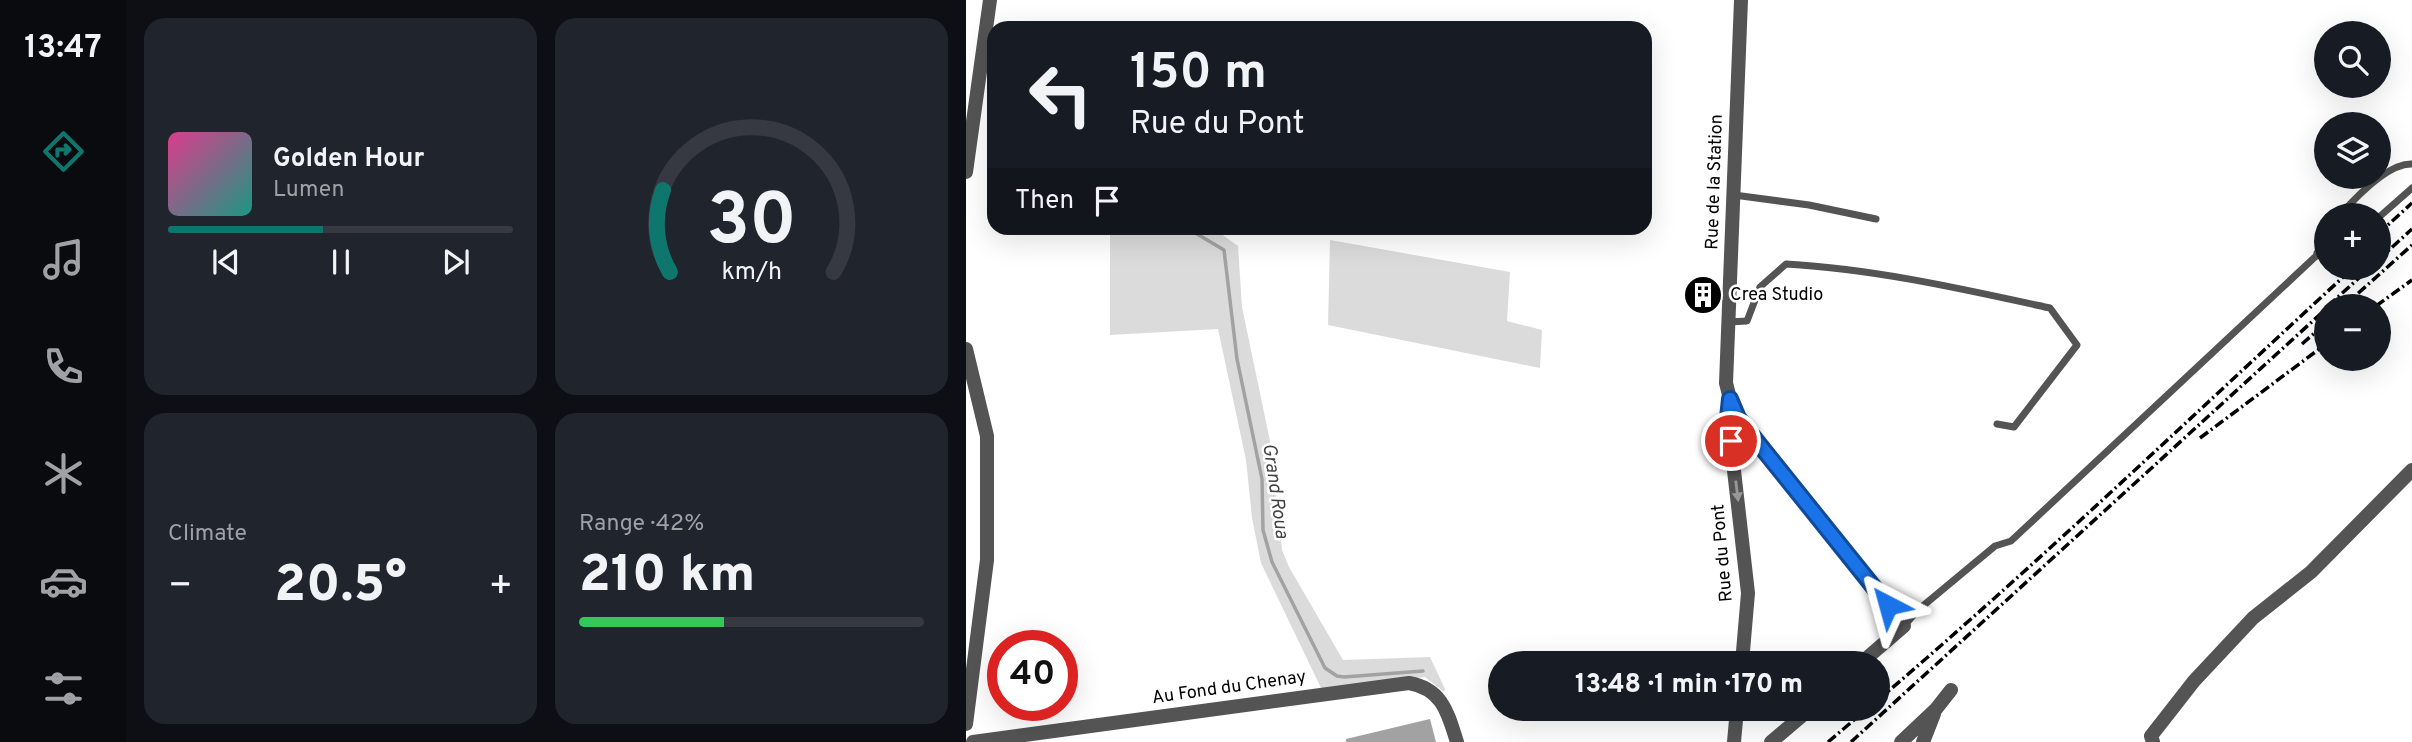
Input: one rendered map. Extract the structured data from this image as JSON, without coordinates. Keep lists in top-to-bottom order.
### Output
{
  "streets": {
    "street": ["Rue de la Station", "Rue du Pont", "Au Fond du Chenay"]
  },
  "crossings": [
    ["Rue de la Station", "Rue du Pont"]
  ],
  "one_way": ["Rue du Pont"],
  "water": ["Grand Roua"],
  "places": {
    "building": ["Crea Studio"]
  },
  "page": {
    "tabs": "13:47",
    "map_buttons": ["+", "−"],
    "turn": ["150 m", "Rue du Pont"],
    "song": ["Golden Hour", "Lumen"],
    "then": "Then",
    "tile": [
      "Climate",
      ["Range · 42%", "210 km"]
    ],
    "heat": ["−", "20.5°", "+"],
    "limit": "40",
    "trip": "13:48 · 1 min · 170 m",
    "gauge": ["30", "km/h"]
  }
}
